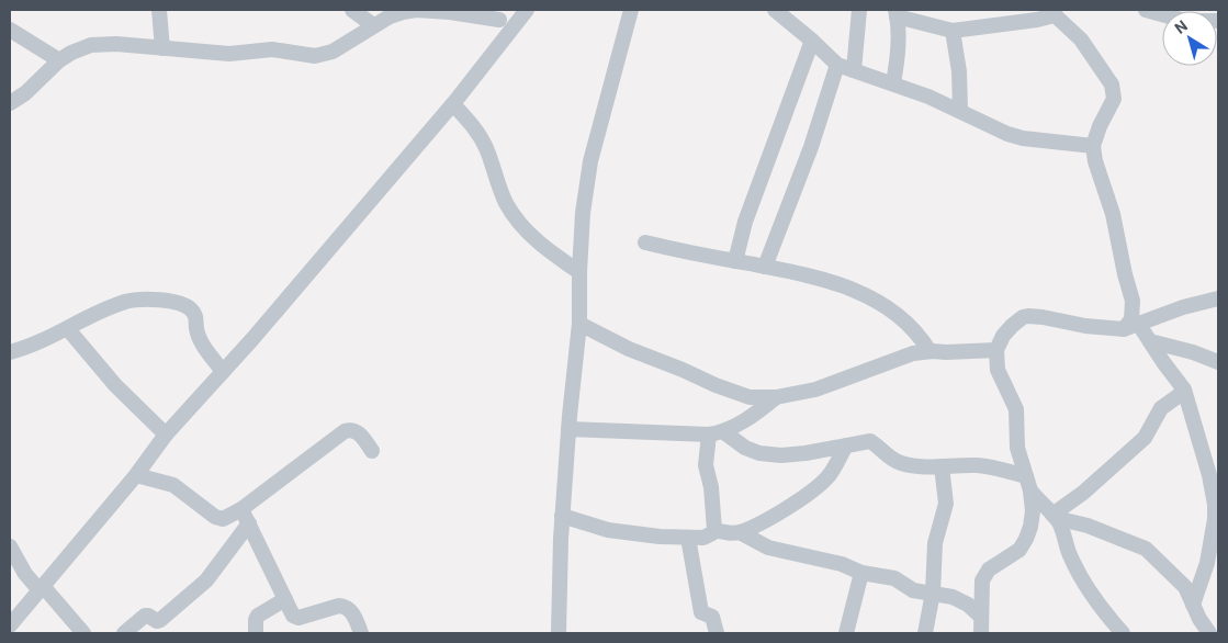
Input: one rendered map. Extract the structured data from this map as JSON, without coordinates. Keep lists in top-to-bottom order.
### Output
{
  "north": "top left"
}
